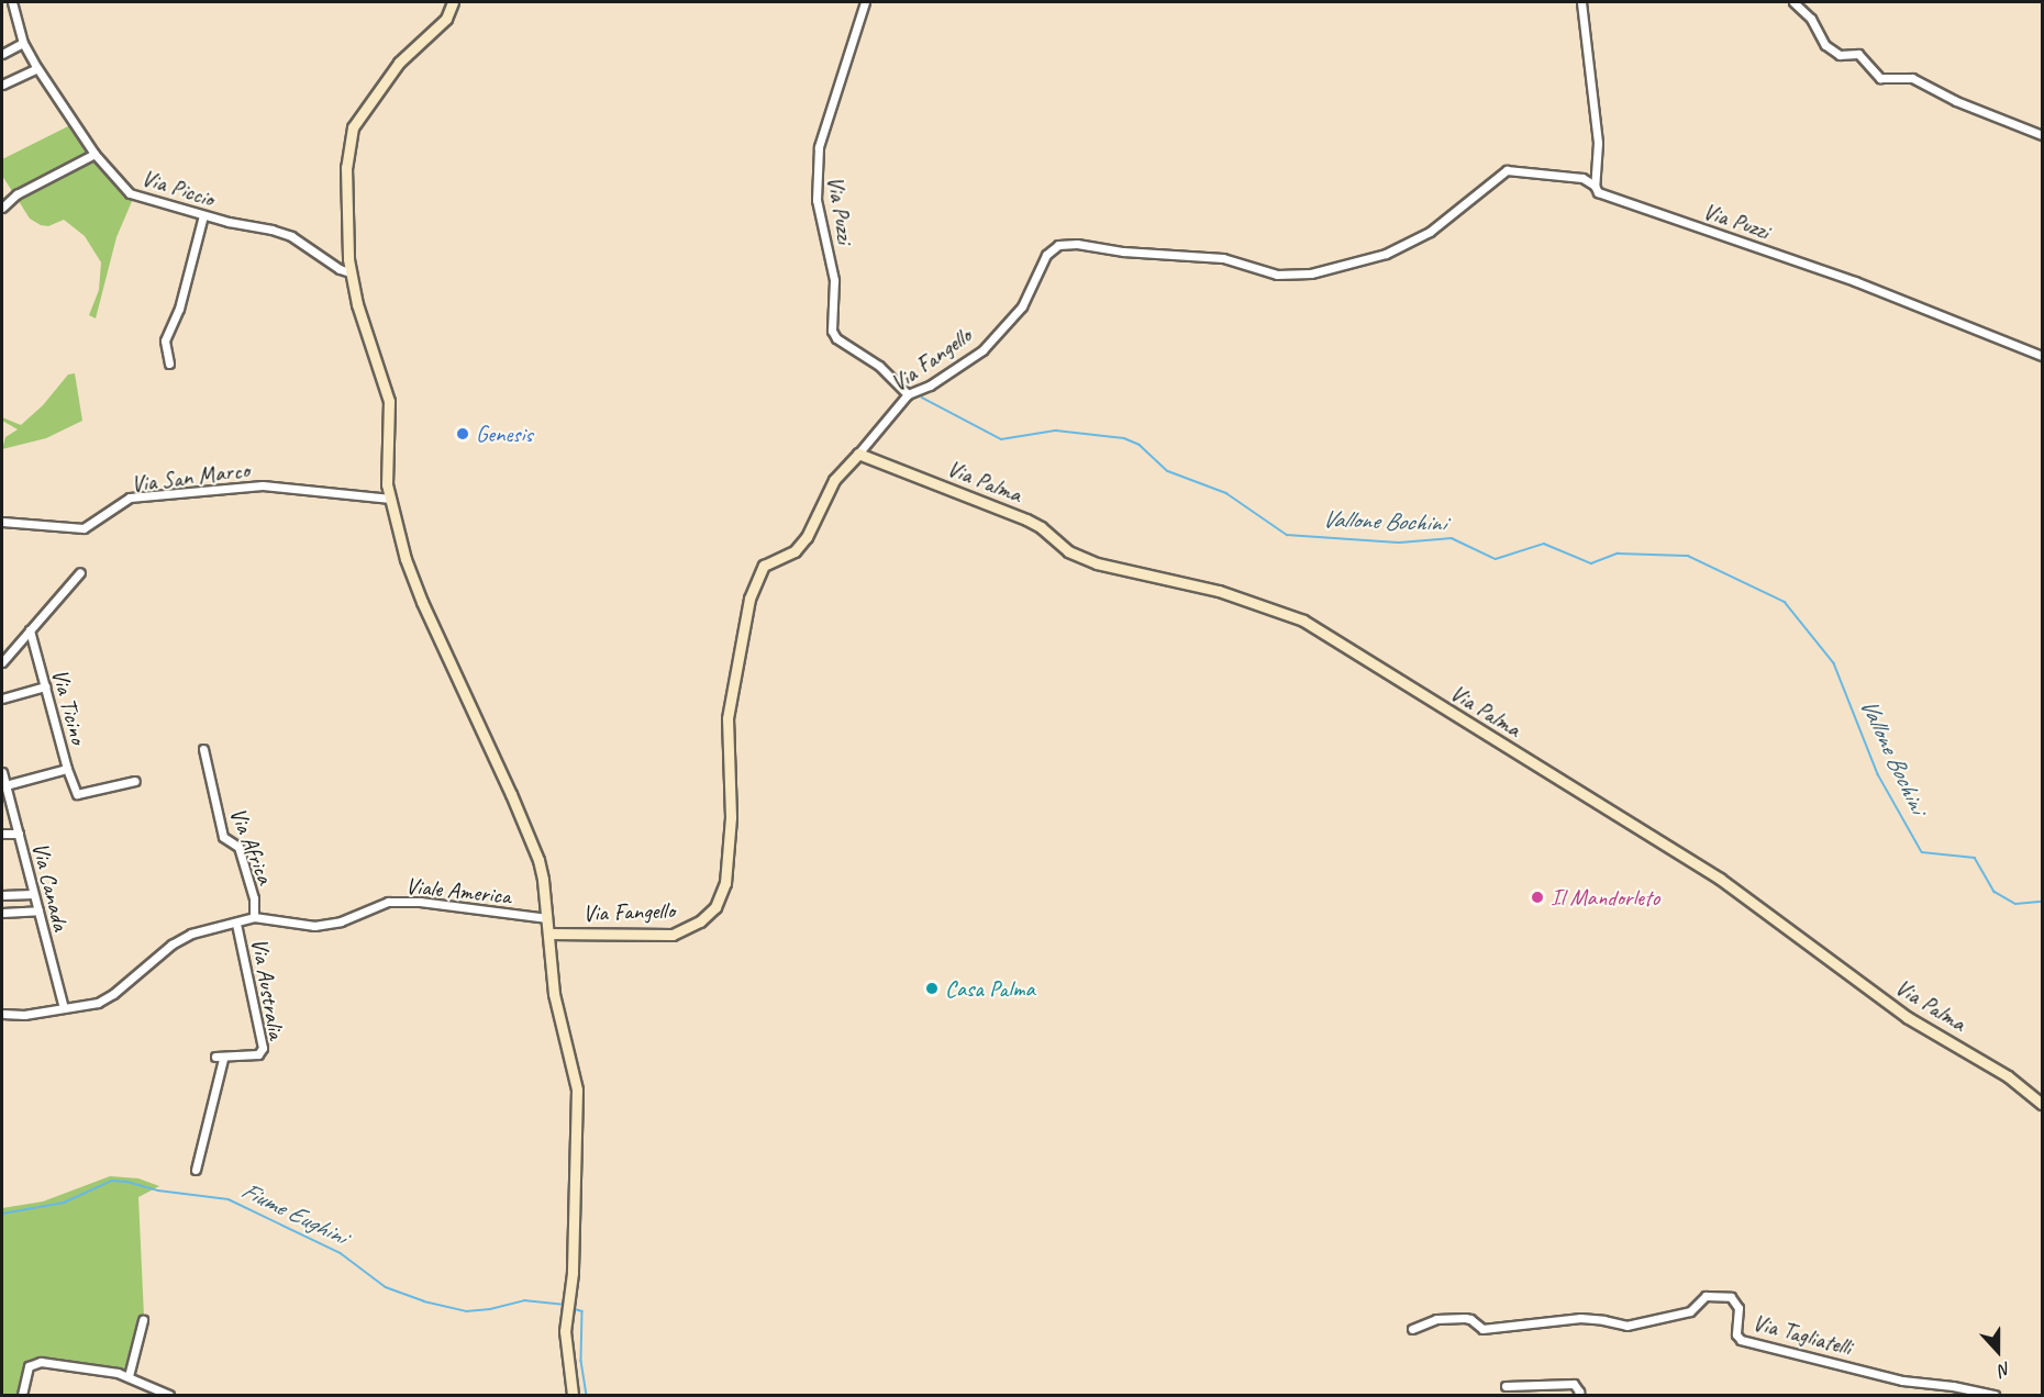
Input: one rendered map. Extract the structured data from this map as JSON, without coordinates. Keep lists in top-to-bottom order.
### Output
{
  "streets": {
    "street": [
      "Via Piccio",
      "Via Puzzi",
      "Via Fangello",
      "Via San Marco",
      "Via Palma",
      "Via Ticino",
      "Via Africa",
      "Via Canada",
      "Viale America",
      "Via Australia",
      "Via Tagliatelli"
    ]
  },
  "crossings": [
    ["Via Puzzi", "Via Fangello"],
    ["Via Fangello", "Via Palma"],
    ["Via Ticino", "Via Canada"],
    ["Via Africa", "Viale America"],
    ["Via Canada", "Viale America"],
    ["Viale America", "Via Australia"]
  ],
  "water": ["Vallone Bochini", "Fiume Eughini"],
  "places": ["Genesis", "Il Mandorleto", "Casa Palma"],
  "north": "bottom"
}
